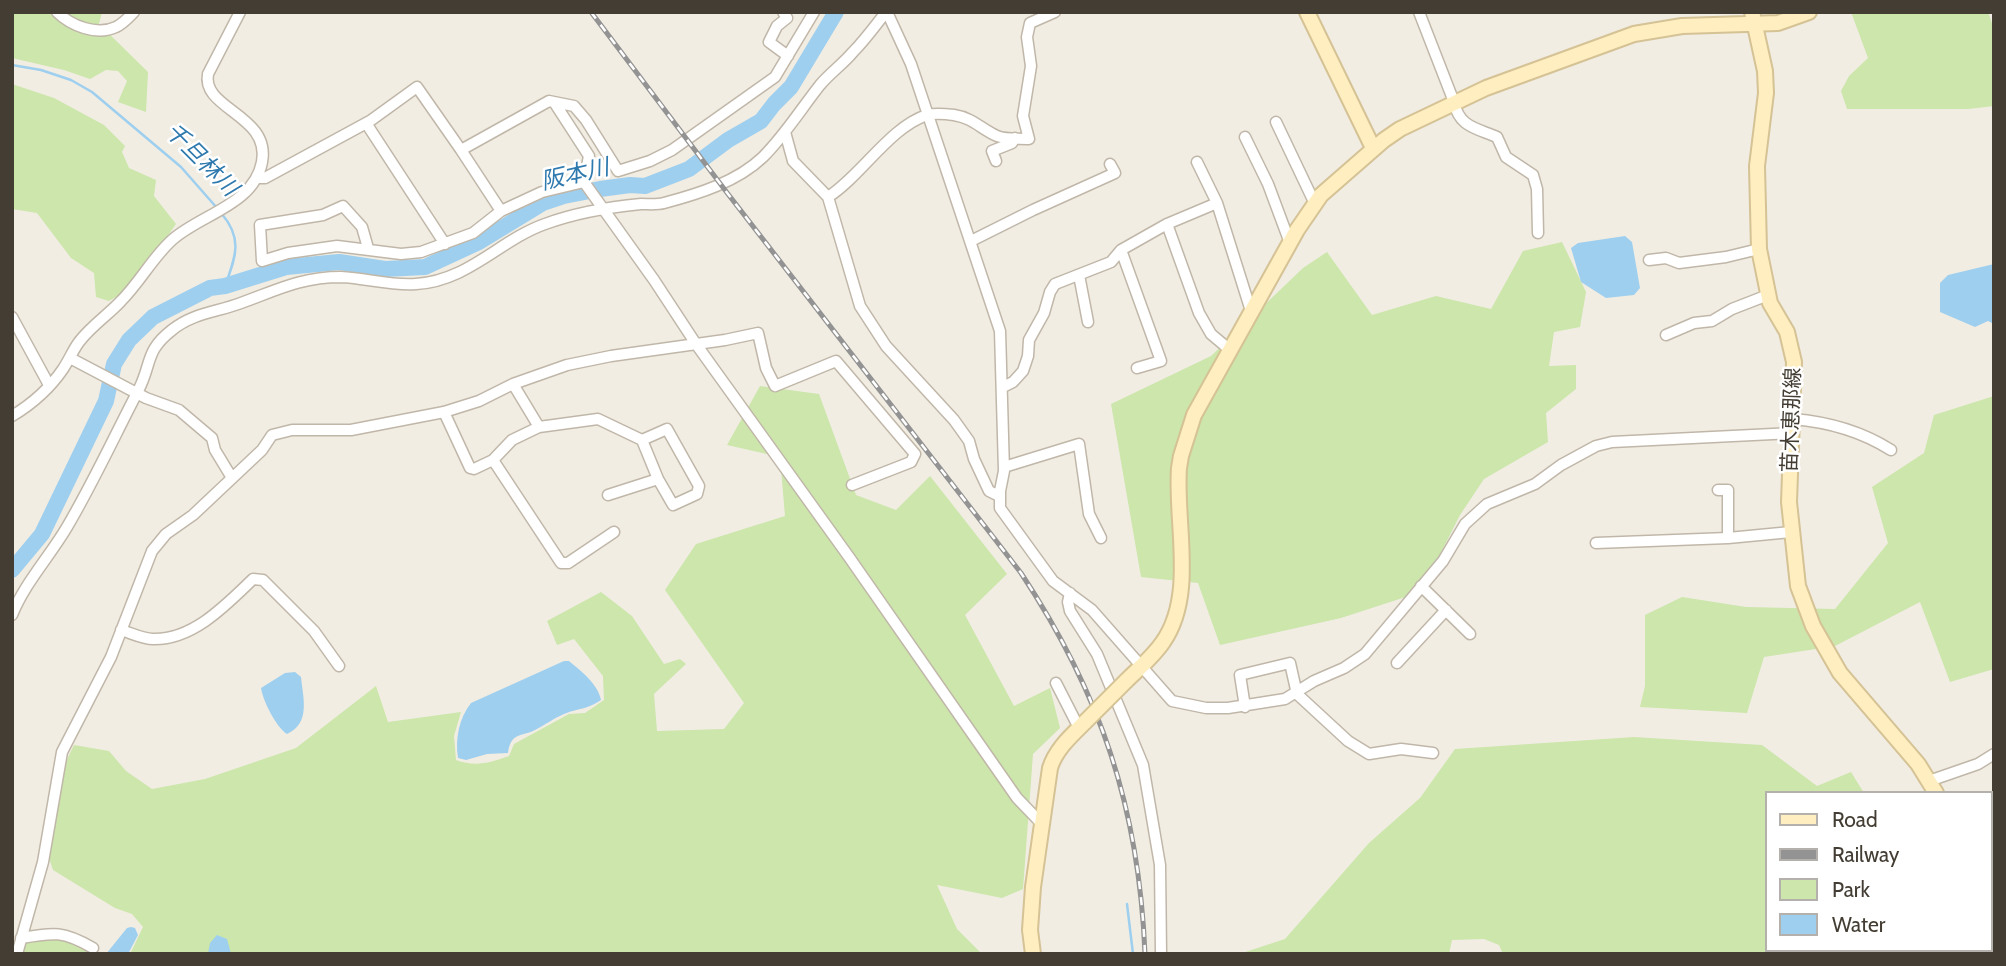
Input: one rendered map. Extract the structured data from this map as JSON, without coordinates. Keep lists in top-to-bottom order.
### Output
{
  "streets": {
    "street": ["苗木恵那線"]
  },
  "water": ["千旦林川", "阪本川"],
  "legend": [
    "Road",
    "Railway",
    "Park",
    "Water"
  ]
}
